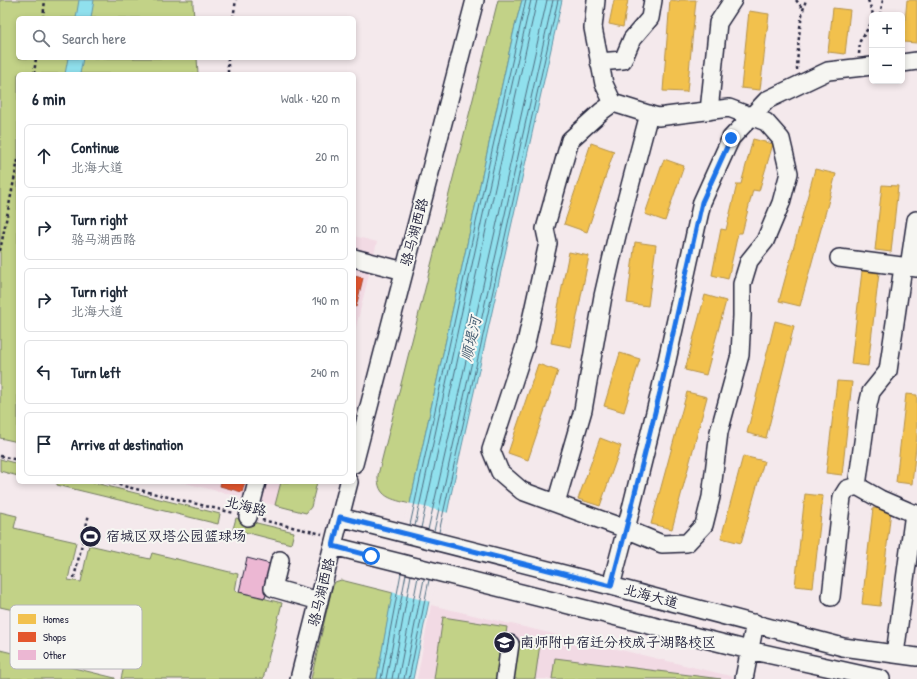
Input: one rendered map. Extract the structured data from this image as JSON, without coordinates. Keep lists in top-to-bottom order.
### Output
{
  "streets": {
    "street": ["骆马湖西路", "北海大道"],
    "path": ["北海路"]
  },
  "crossings": [
    ["骆马湖西路", "北海路"],
    ["骆马湖西路", "北海大道"],
    ["北海路", "北海大道"]
  ],
  "water": ["顺堤河"],
  "places": {
    "sports": ["宿城区双塔公园篮球场"],
    "school or university": ["南师附中宿迁分校成子湖路校区"]
  },
  "legend": ["Homes", "Shops", "Other"],
  "page": {
    "map_buttons": ["+", "−"],
    "search": "Search here",
    "heading": ["6 min", "Walk · 420 m"],
    "list": [
      ["Continue", "北海大道", "20 m"],
      ["Turn right", "骆马湖西路", "20 m"],
      ["Turn right", "北海大道", "140 m"],
      ["Turn left", "240 m"],
      "Arrive at destination"
    ]
  }
}
